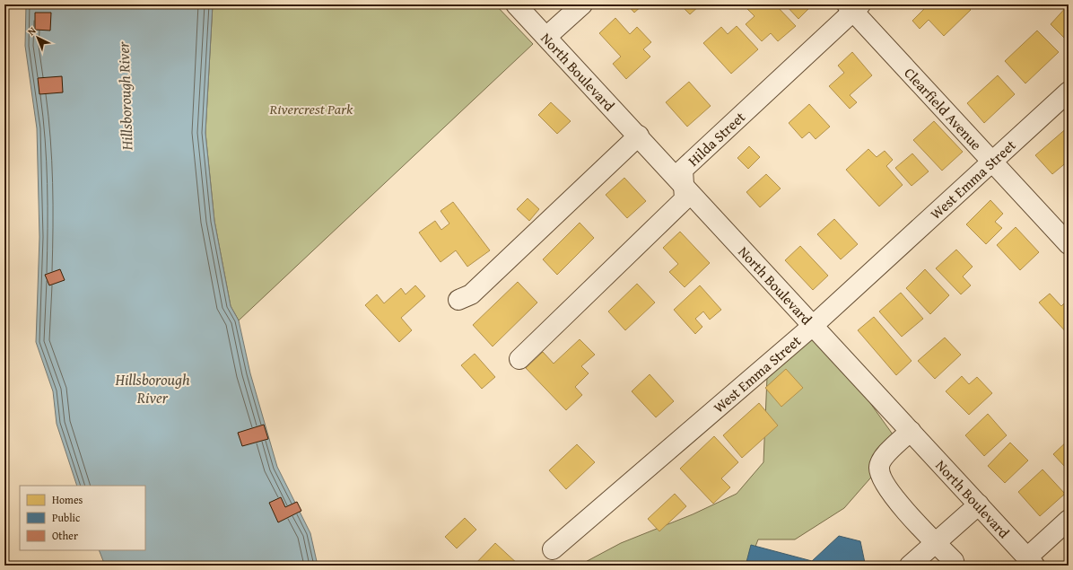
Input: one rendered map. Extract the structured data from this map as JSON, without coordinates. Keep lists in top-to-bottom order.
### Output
{
  "streets": {
    "street": [
      "North Boulevard",
      "Clearfield Avenue",
      "Hilda Street",
      "West Emma Street"
    ]
  },
  "crossings": [
    ["North Boulevard", "Hilda Street"],
    ["North Boulevard", "West Emma Street"],
    ["Clearfield Avenue", "Hilda Street"],
    ["Clearfield Avenue", "West Emma Street"]
  ],
  "water": ["Hillsborough River"],
  "parks": ["Rivercrest Park"],
  "legend": ["Homes", "Public", "Other"],
  "north": "top left"
}
